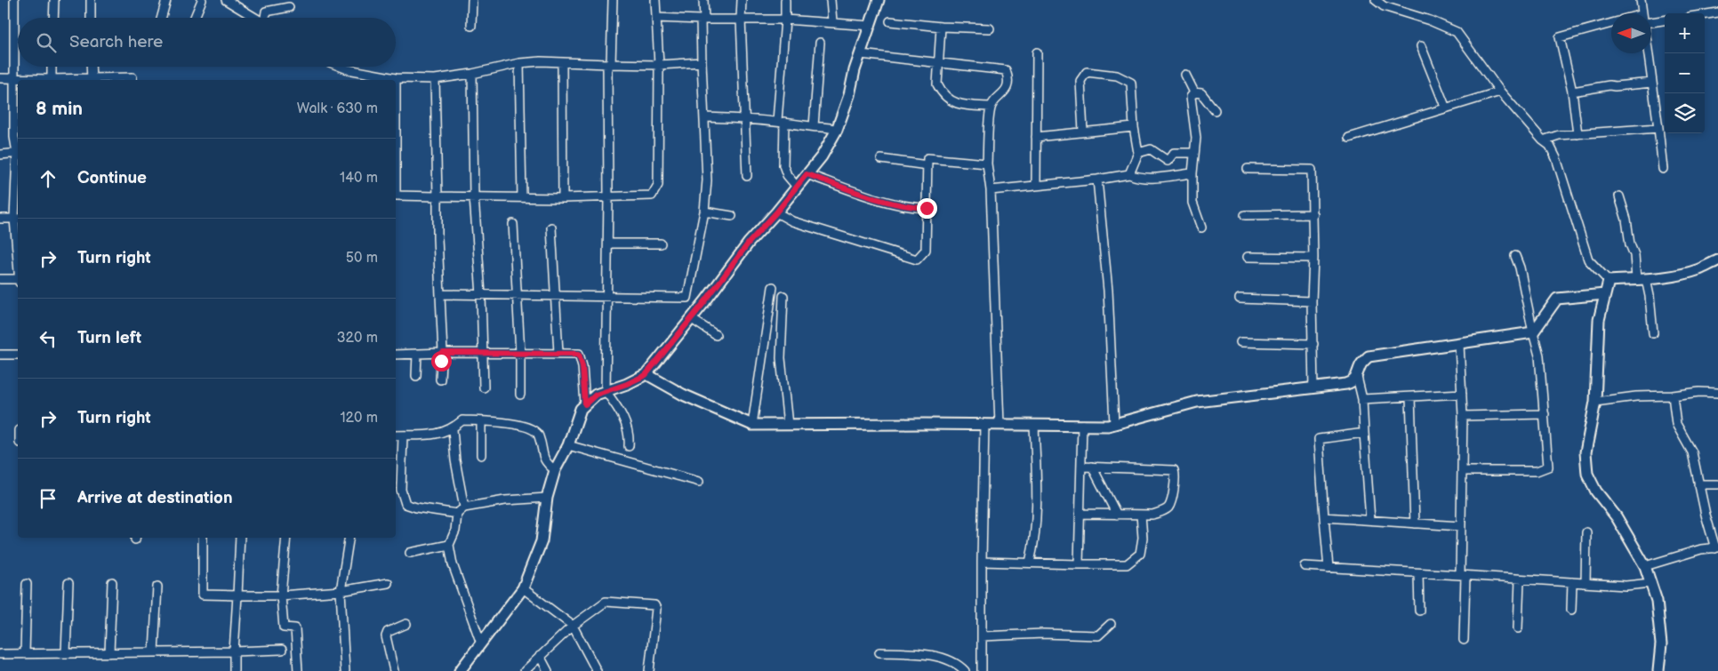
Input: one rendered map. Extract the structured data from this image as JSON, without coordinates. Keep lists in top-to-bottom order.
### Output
{
  "north": "left",
  "page": {
    "map_buttons": ["+", "−"],
    "search": "Search here",
    "heading": ["8 min", "Walk · 630 m"],
    "list": [
      ["Continue", "140 m"],
      ["Turn right", "50 m"],
      ["Turn left", "320 m"],
      ["Turn right", "120 m"],
      "Arrive at destination"
    ]
  }
}
